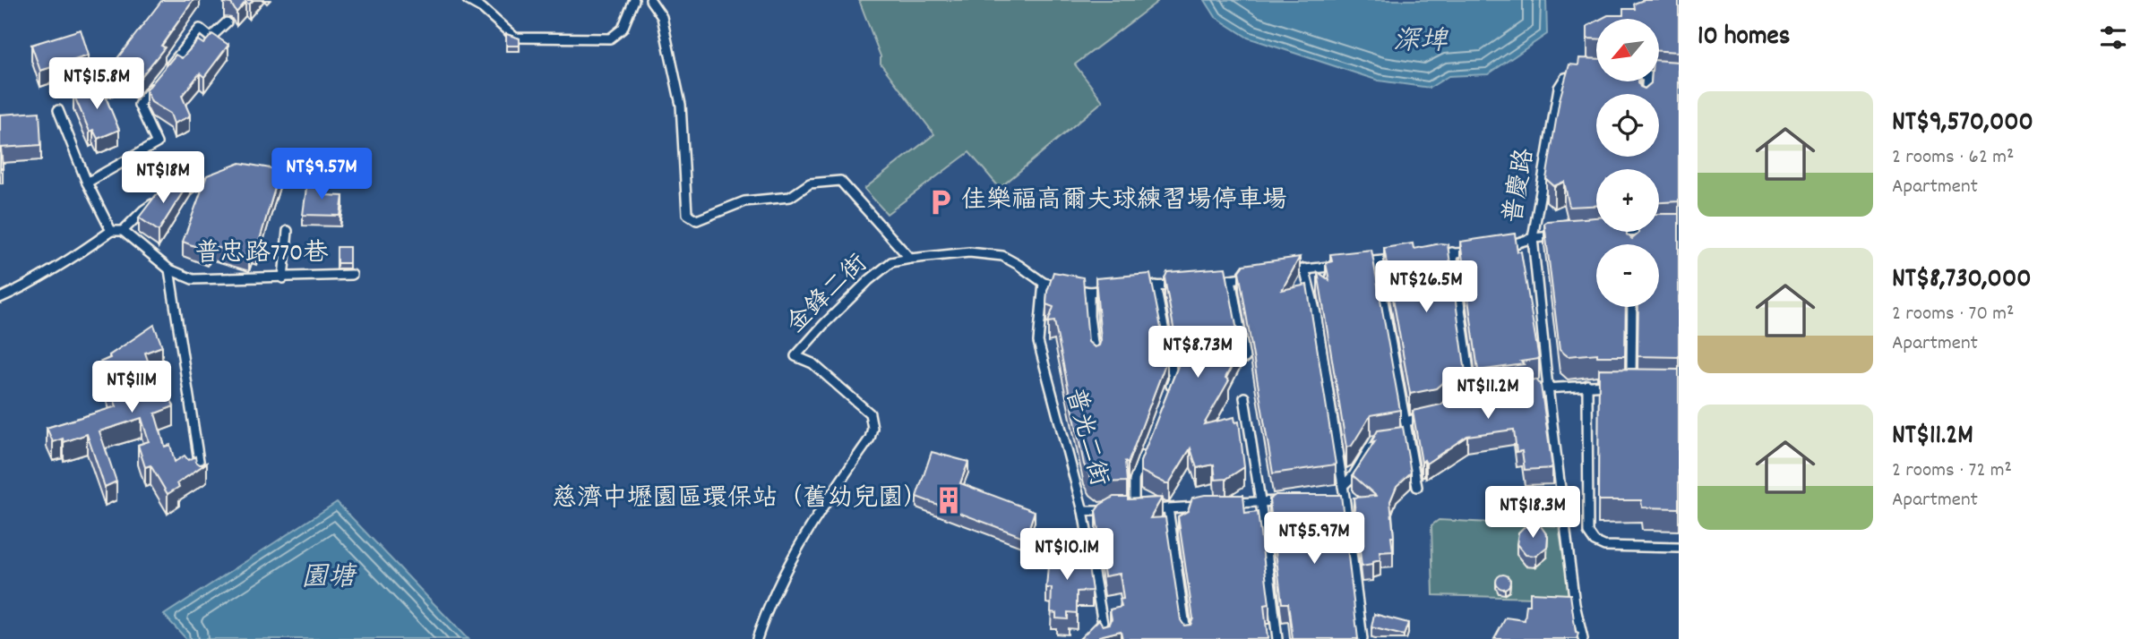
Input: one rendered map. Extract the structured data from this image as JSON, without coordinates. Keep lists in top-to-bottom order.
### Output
{
  "streets": {
    "lane": [
      "普慶路",
      "普忠路770巷",
      "金鋒二街",
      "普光二街"
    ]
  },
  "crossings": [
    ["金鋒二街", "普光二街"]
  ],
  "water": ["深埤", "園塘"],
  "places": {
    "parking": ["佳樂福高爾夫球練習場停車場"],
    "building": ["慈濟中壢園區環保站（舊幼兒園）"]
  },
  "north": "bottom left",
  "page": {
    "heading": "10 homes",
    "map_buttons": ["+", "−"],
    "price": [
      "NT$15.8M",
      "NT$9.57M",
      "NT$18M",
      "NT$26.5M",
      "NT$8.73M",
      "NT$11M",
      "NT$11.2M",
      "NT$18.3M",
      "NT$5.97M",
      "NT$10.1M"
    ],
    "list": [
      {
        "name": "NT$9,570,000",
        "note": "2 rooms · 62 m² · Apartment"
      },
      {
        "name": "NT$8,730,000",
        "note": "2 rooms · 70 m² · Apartment"
      },
      {
        "name": "NT$11.2M",
        "note": "2 rooms · 72 m² · Apartment"
      }
    ]
  }
}
